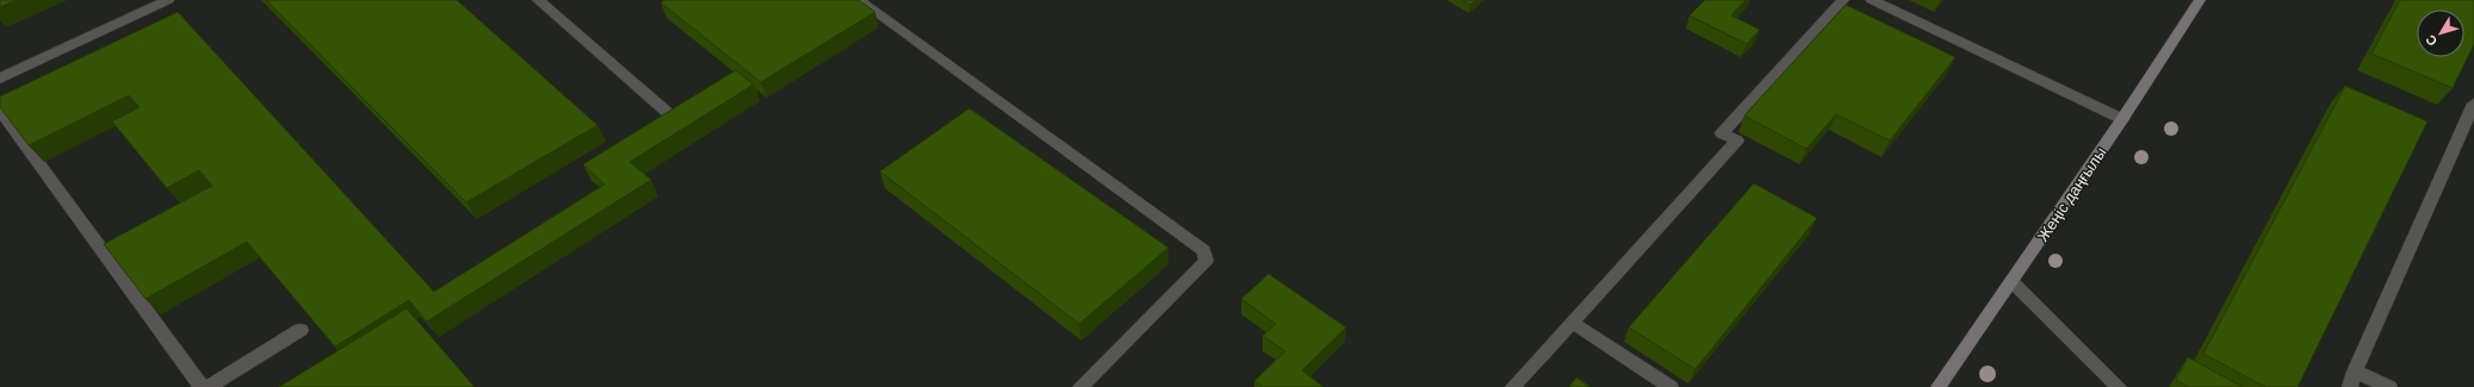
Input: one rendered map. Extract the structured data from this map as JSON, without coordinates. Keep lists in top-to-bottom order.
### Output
{
  "streets": {
    "main road": ["Жеңіс даңғылы"]
  },
  "north": "bottom left"
}
